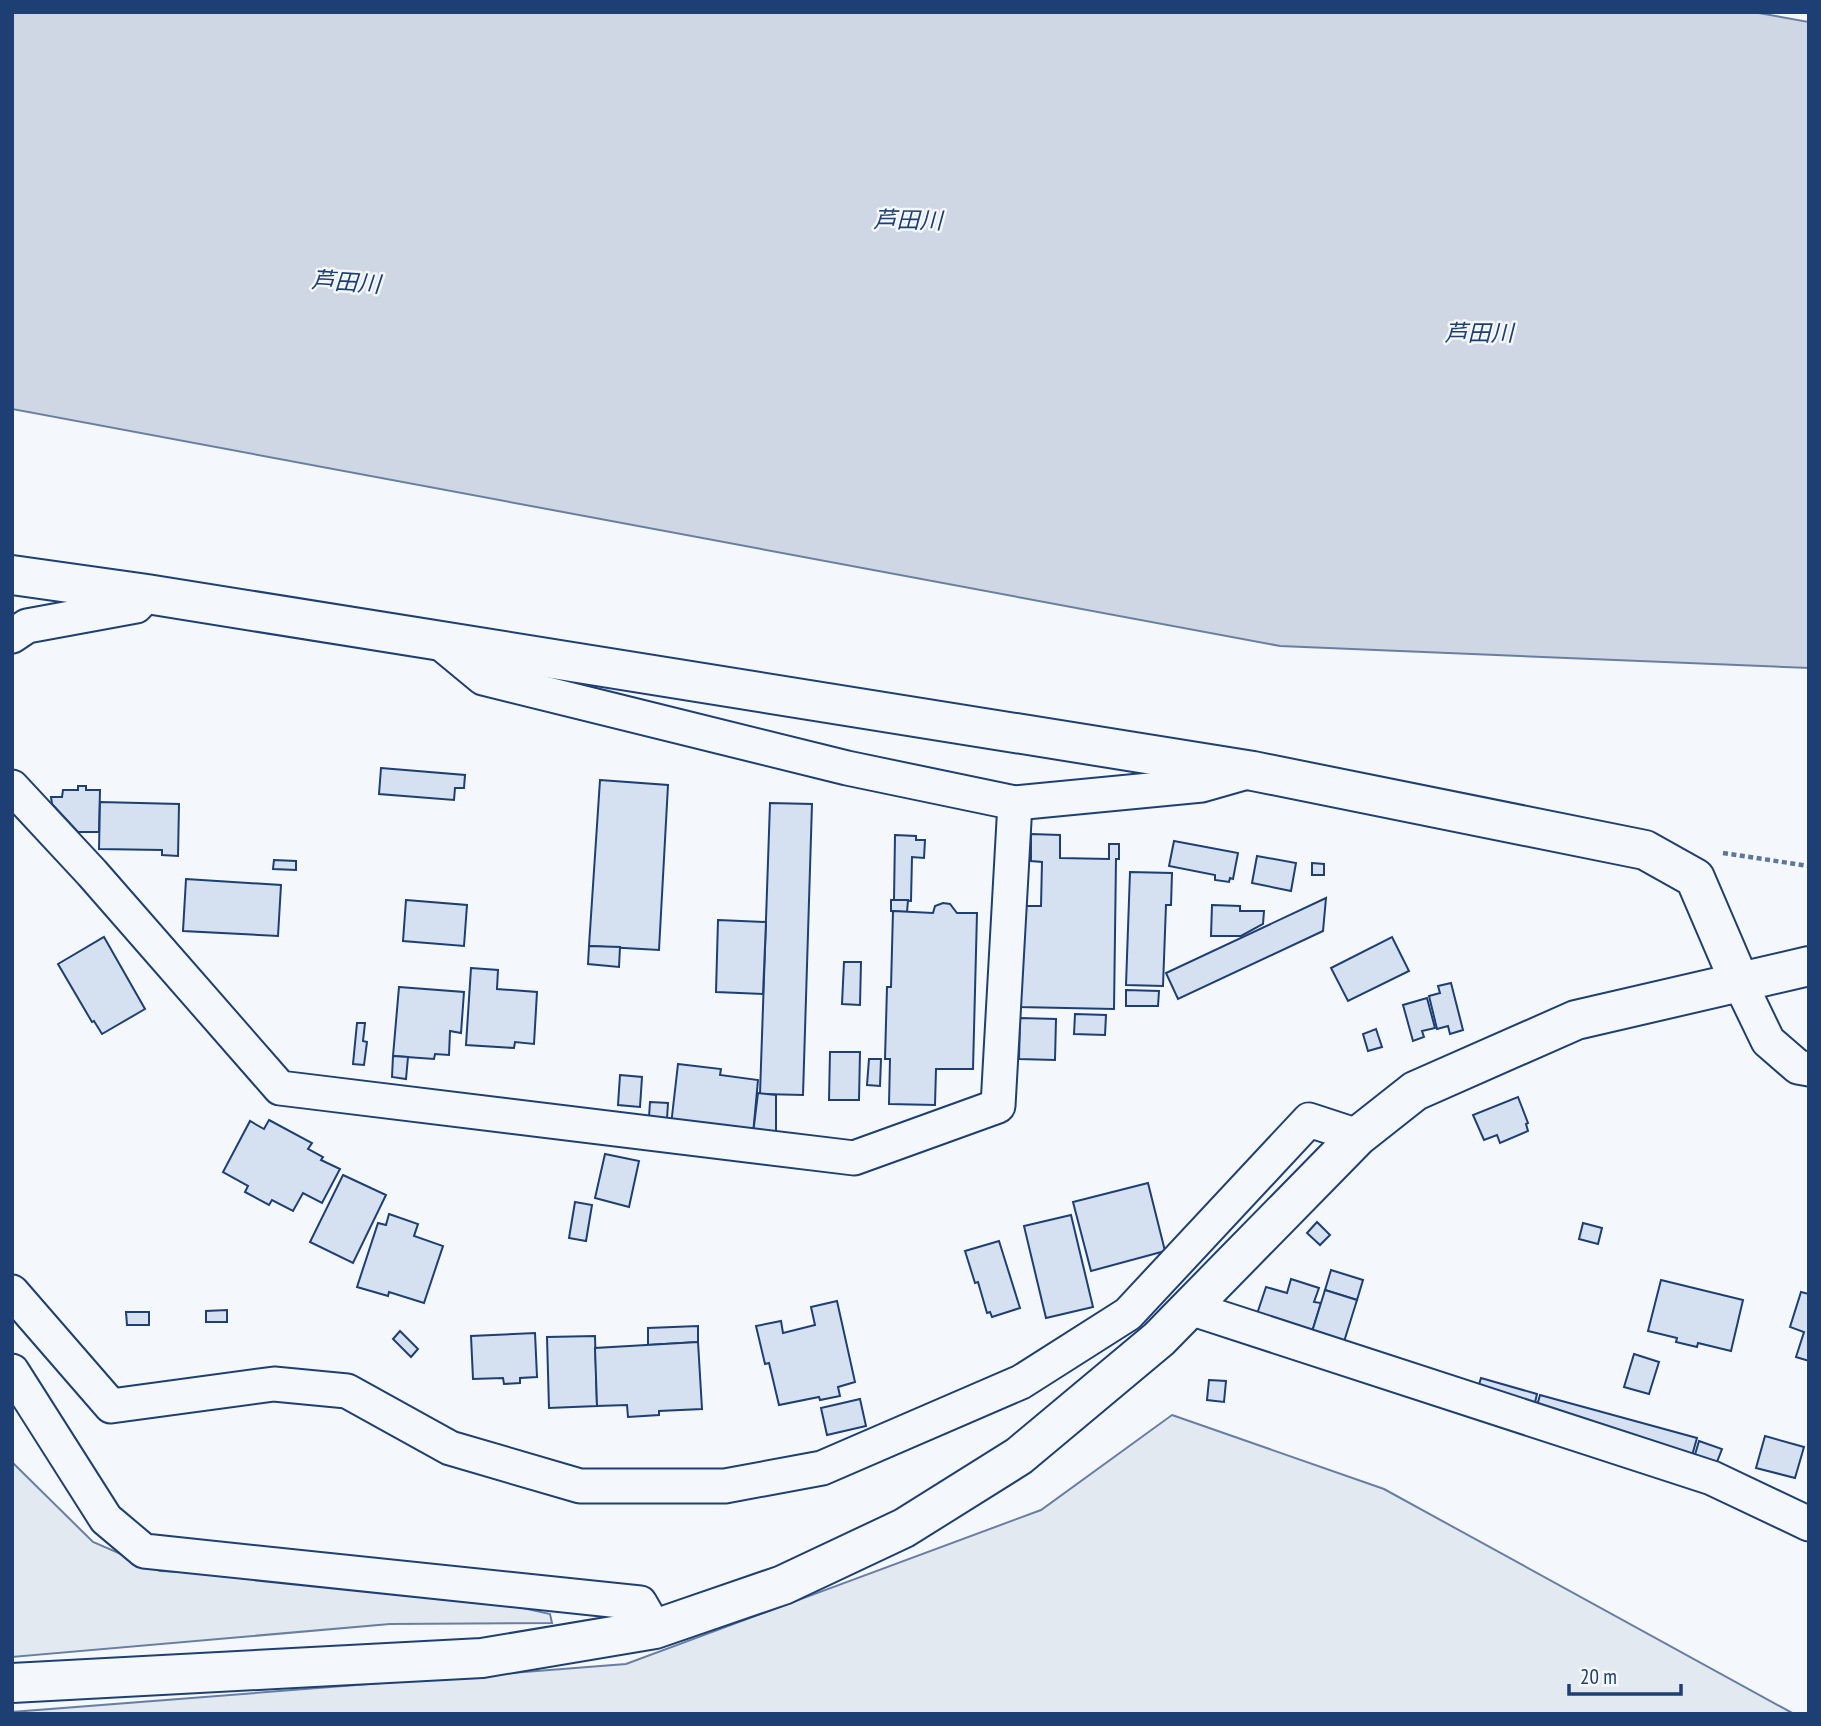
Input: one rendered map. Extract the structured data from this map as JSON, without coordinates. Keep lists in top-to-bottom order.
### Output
{
  "water": ["芦田川"],
  "scale_bar": "20 m"
}
